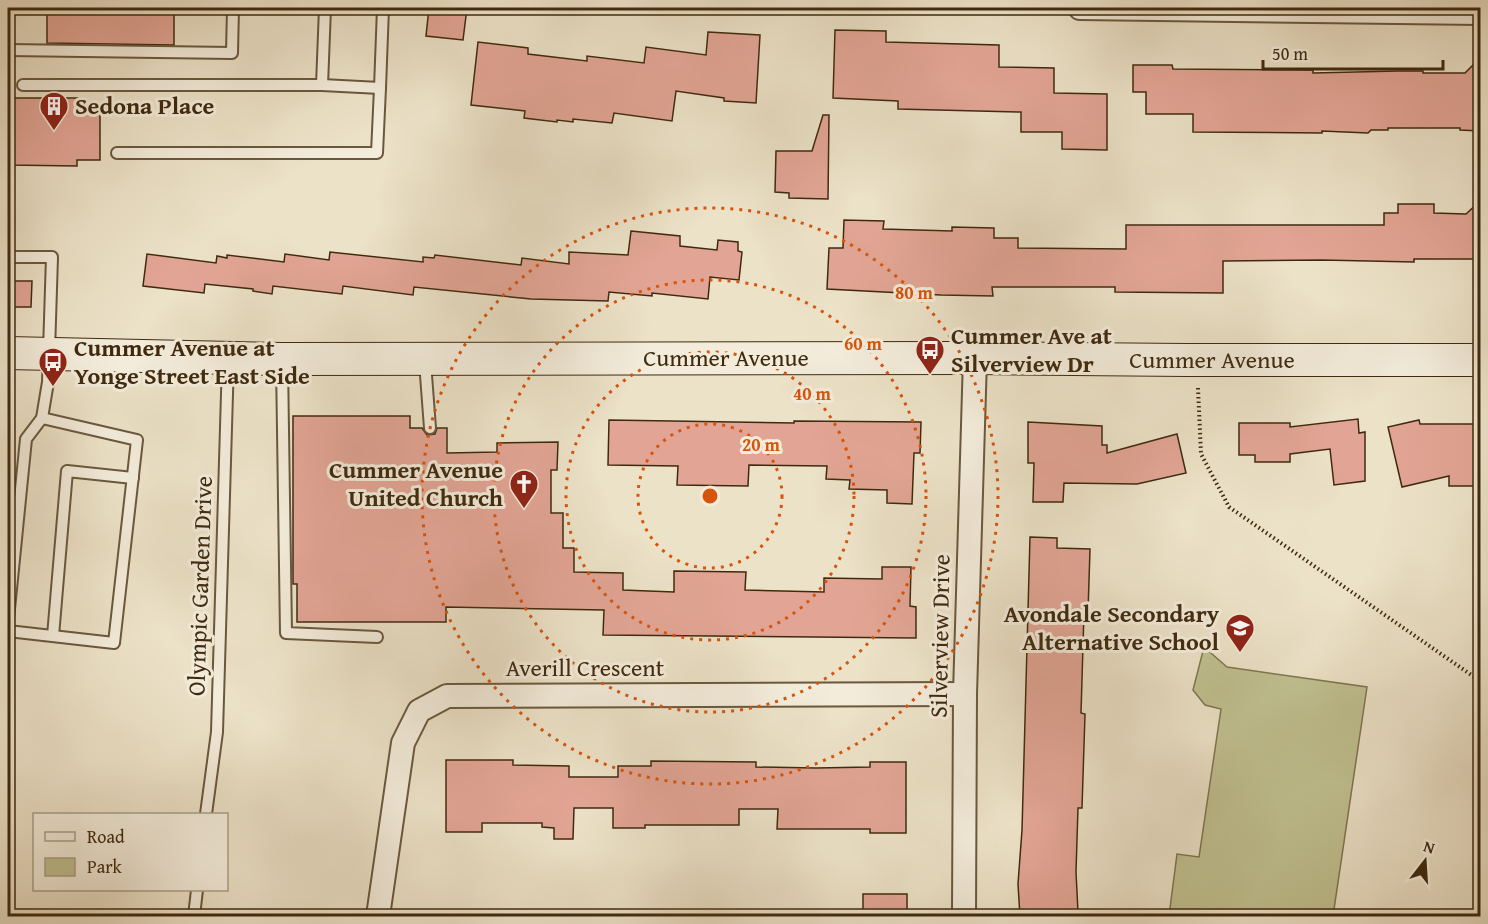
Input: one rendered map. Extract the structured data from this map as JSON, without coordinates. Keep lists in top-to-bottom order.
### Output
{
  "streets": {
    "street": ["Cummer Avenue", "Silverview Drive", "Averill Crescent"],
    "lane": ["Olympic Garden Drive"]
  },
  "crossings": [
    ["Cummer Avenue", "Olympic Garden Drive"],
    ["Cummer Avenue", "Silverview Drive"],
    ["Silverview Drive", "Averill Crescent"]
  ],
  "places": {
    "building": ["Sedona Place"],
    "bus stop": ["Cummer Ave at Silverview Dr", "Cummer Avenue at Yonge Street East Side"],
    "church": ["Cummer Avenue United Church"],
    "school or university": ["Avondale Secondary Alternative School"]
  },
  "legend": ["Road", "Park"],
  "scale_bar": "50 m",
  "north": "top",
  "rings": [
    "80 m",
    "60 m",
    "40 m",
    "20 m"
  ]
}
